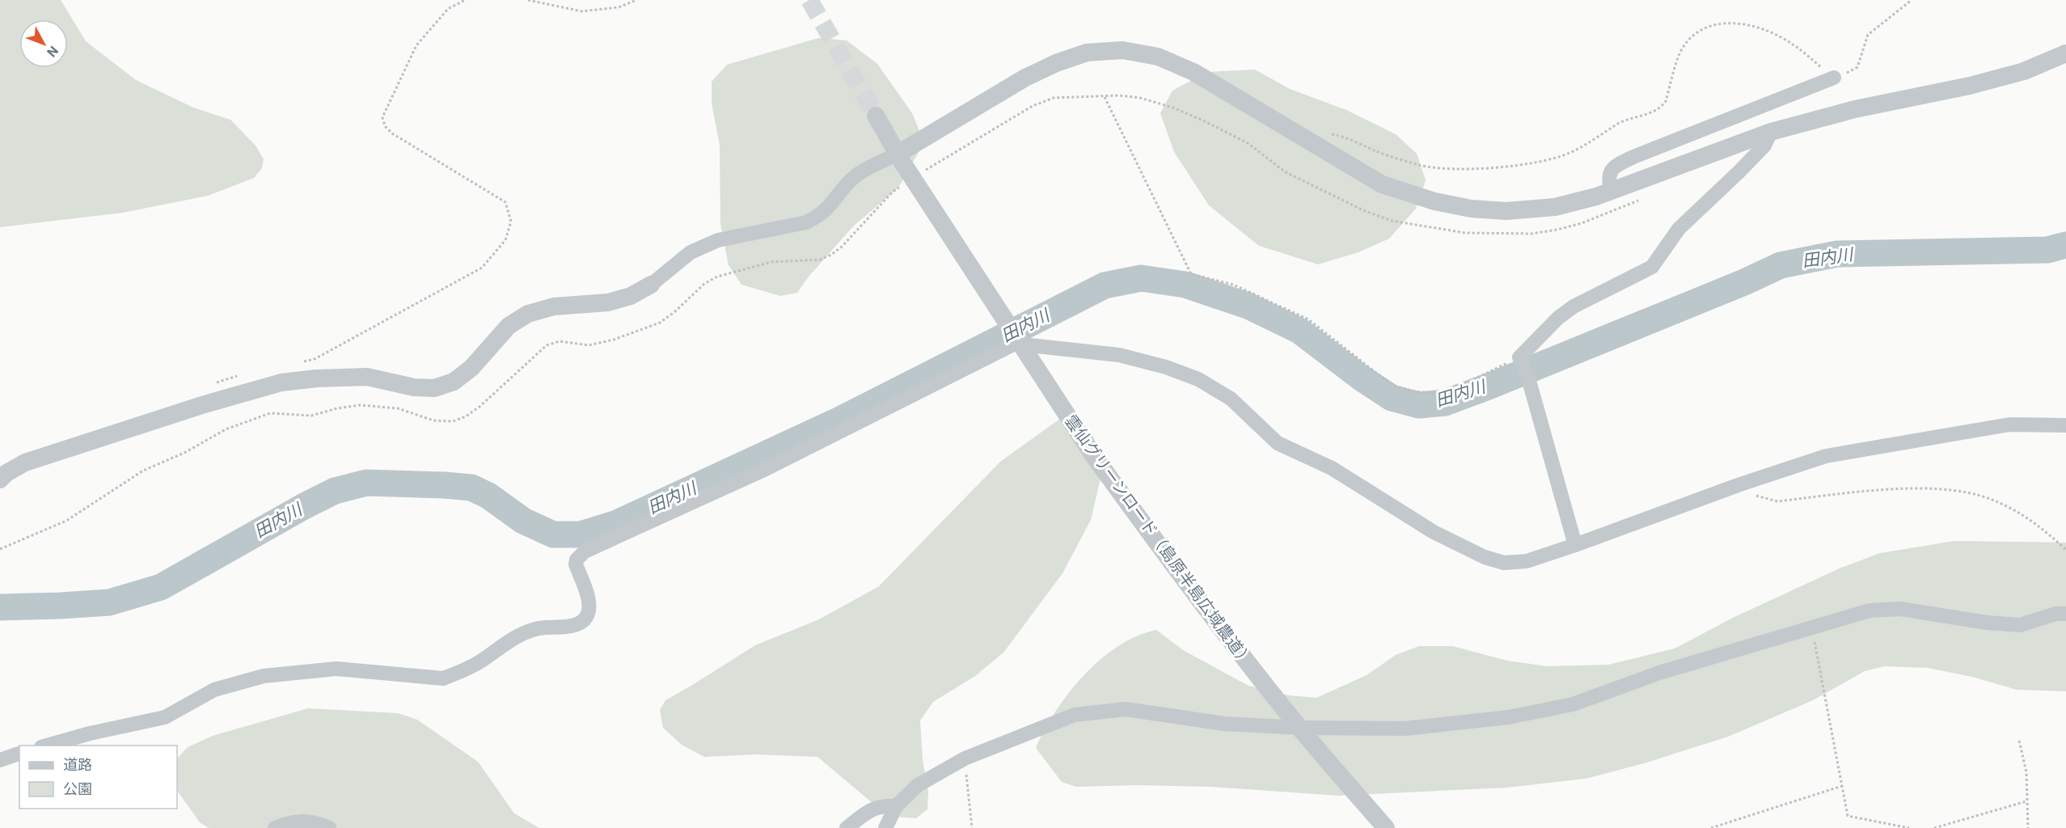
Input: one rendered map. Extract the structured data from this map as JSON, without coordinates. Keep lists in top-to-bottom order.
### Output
{
  "streets": {
    "street": ["雲仙グリーンロード（島原半島広域農道）"]
  },
  "water": ["田内川"],
  "legend": ["道路", "公園"],
  "north": "bottom right"
}
